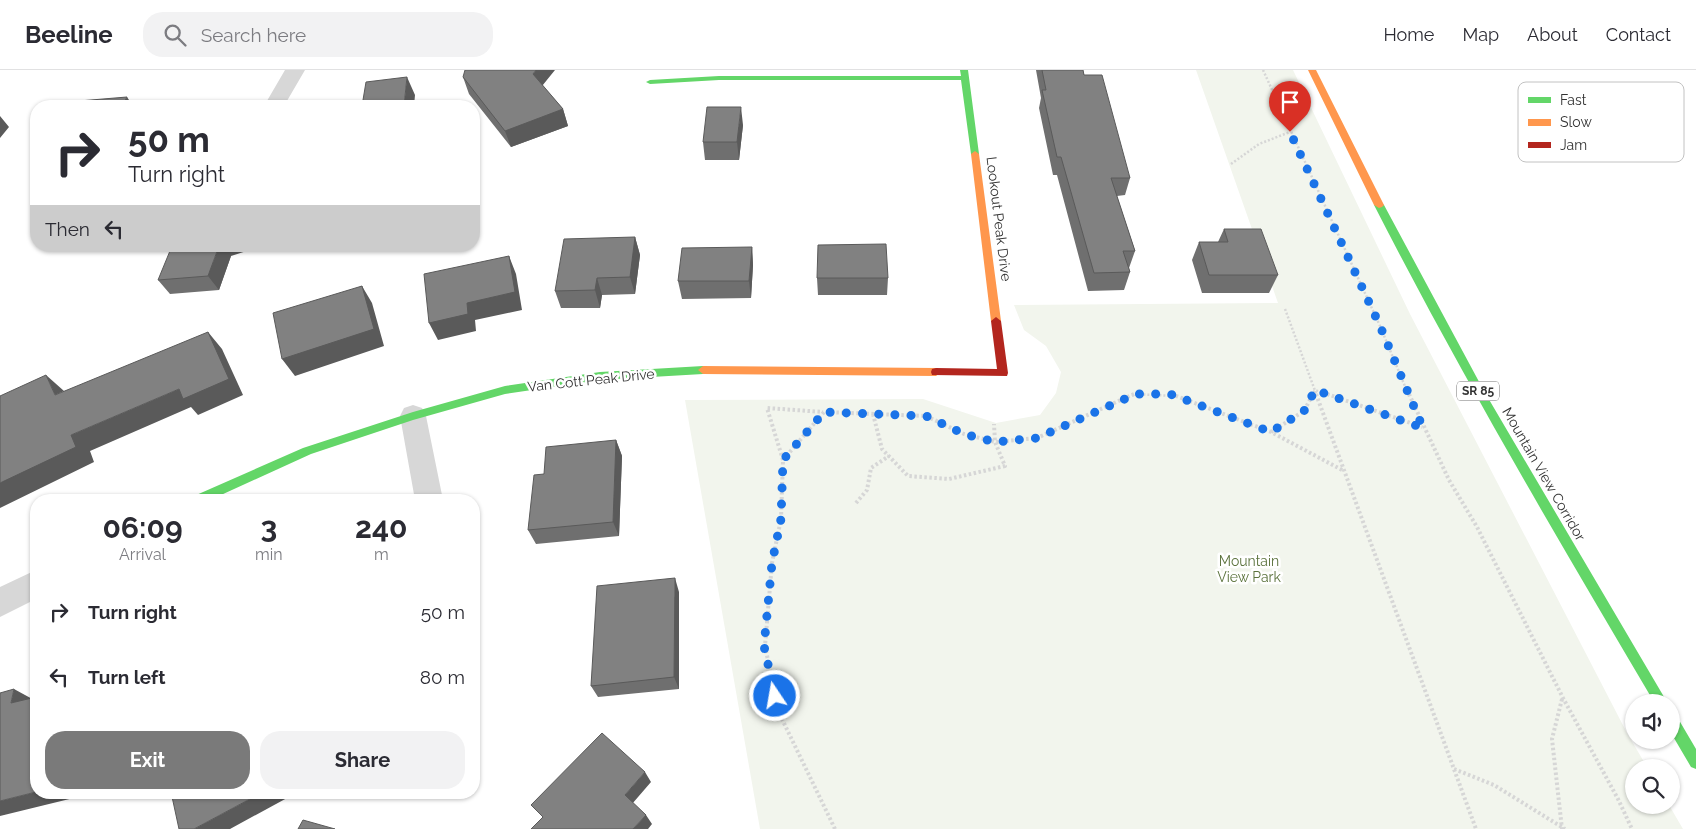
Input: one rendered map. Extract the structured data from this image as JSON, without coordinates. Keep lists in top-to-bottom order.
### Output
{
  "streets": {
    "main road": [
      "Lookout Peak Drive",
      "Van Cott Peak Drive",
      "SR 85",
      "Mountain View Corridor"
    ]
  },
  "crossings": [
    ["Lookout Peak Drive", "Van Cott Peak Drive"]
  ],
  "parks": ["Mountain View Park"],
  "legend": ["Fast", "Slow", "Jam"],
  "page": {
    "header": "Beeline",
    "search": "Search here",
    "nav": [
      "Home",
      "Map",
      "About",
      "Contact"
    ],
    "turn": ["50 m", "Turn right"],
    "then": "Then",
    "eta": [
      "06:09",
      "Arrival",
      "3",
      "min",
      "240",
      "m"
    ],
    "list": [
      {
        "name": "Turn right",
        "value": "50 m"
      },
      {
        "name": "Turn left",
        "value": "80 m"
      }
    ],
    "buttons": ["Exit", "Share"]
  }
}
